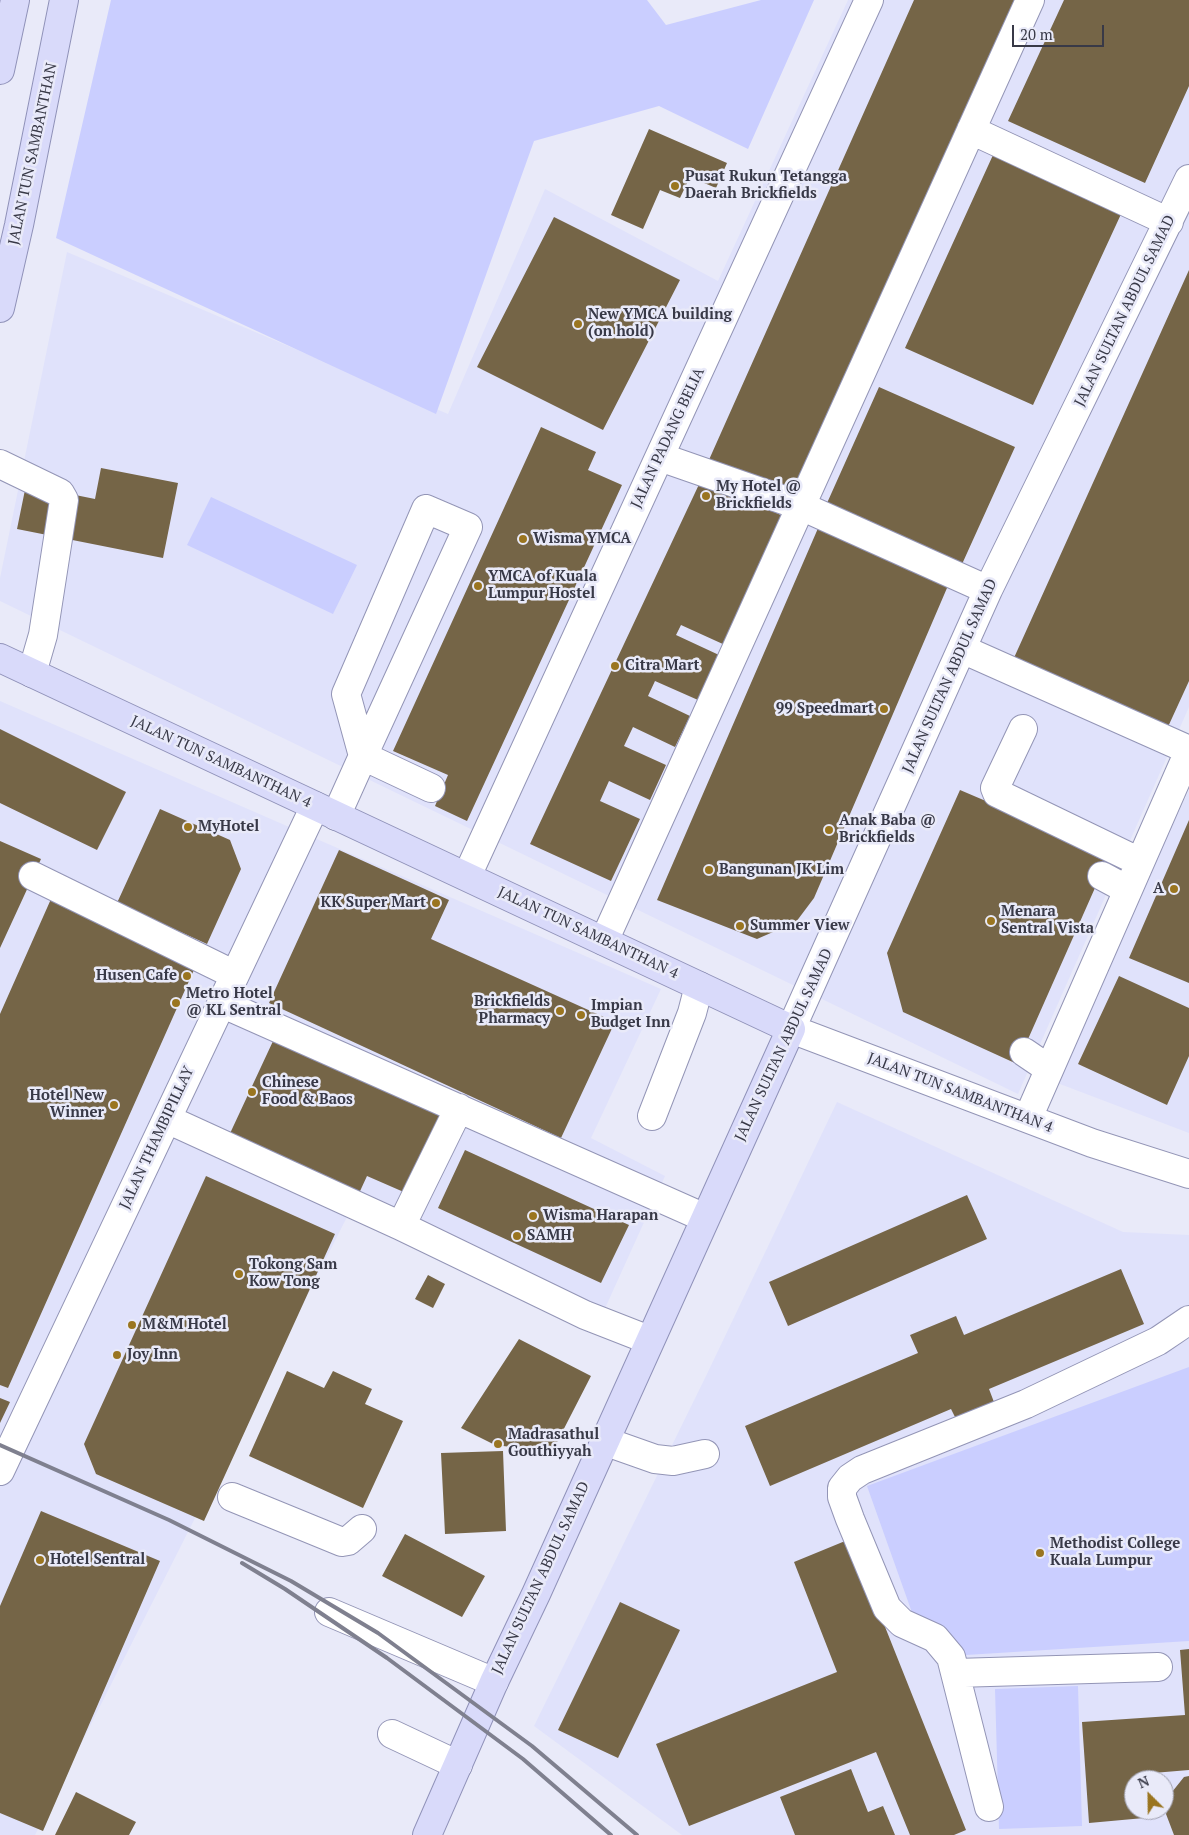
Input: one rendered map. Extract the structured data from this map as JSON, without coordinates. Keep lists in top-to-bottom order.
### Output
{
  "streets": {
    "main road": ["JALAN TUN SAMBANTHAN", "JALAN SULTAN ABDUL SAMAD", "JALAN TUN SAMBANTHAN 4"],
    "street": ["JALAN PADANG BELIA", "JALAN THAMBIPILLAY"]
  },
  "crossings": [
    ["JALAN SULTAN ABDUL SAMAD", "JALAN TUN SAMBANTHAN 4"],
    ["JALAN PADANG BELIA", "JALAN TUN SAMBANTHAN 4"],
    ["JALAN TUN SAMBANTHAN 4", "JALAN THAMBIPILLAY"]
  ],
  "places": [
    "Pusat Rukun Tetangga Daerah Brickfields",
    "New YMCA building (on hold)",
    "My Hotel @ Brickfields",
    "Wisma YMCA",
    "YMCA of Kuala Lumpur Hostel",
    "Citra Mart",
    "99 Speedmart",
    "MyHotel",
    "Anak Baba @ Brickfields",
    "Bangunan JK Lim",
    "A",
    "KK Super Mart",
    "Menara Sentral Vista",
    "Summer View",
    "Husen Cafe",
    "Metro Hotel @ KL Sentral",
    "Brickfields Pharmacy",
    "Impian Budget Inn",
    "Chinese Food & Baos",
    "Hotel New Winner",
    "Wisma Harapan",
    "SAMH",
    "Tokong Sam Kow Tong",
    "M&M Hotel",
    "Joy Inn",
    "Madrasathul Gouthiyyah",
    "Methodist College Kuala Lumpur",
    "Hotel Sentral"
  ],
  "scale_bar": "20 m",
  "north": "top left"
}
